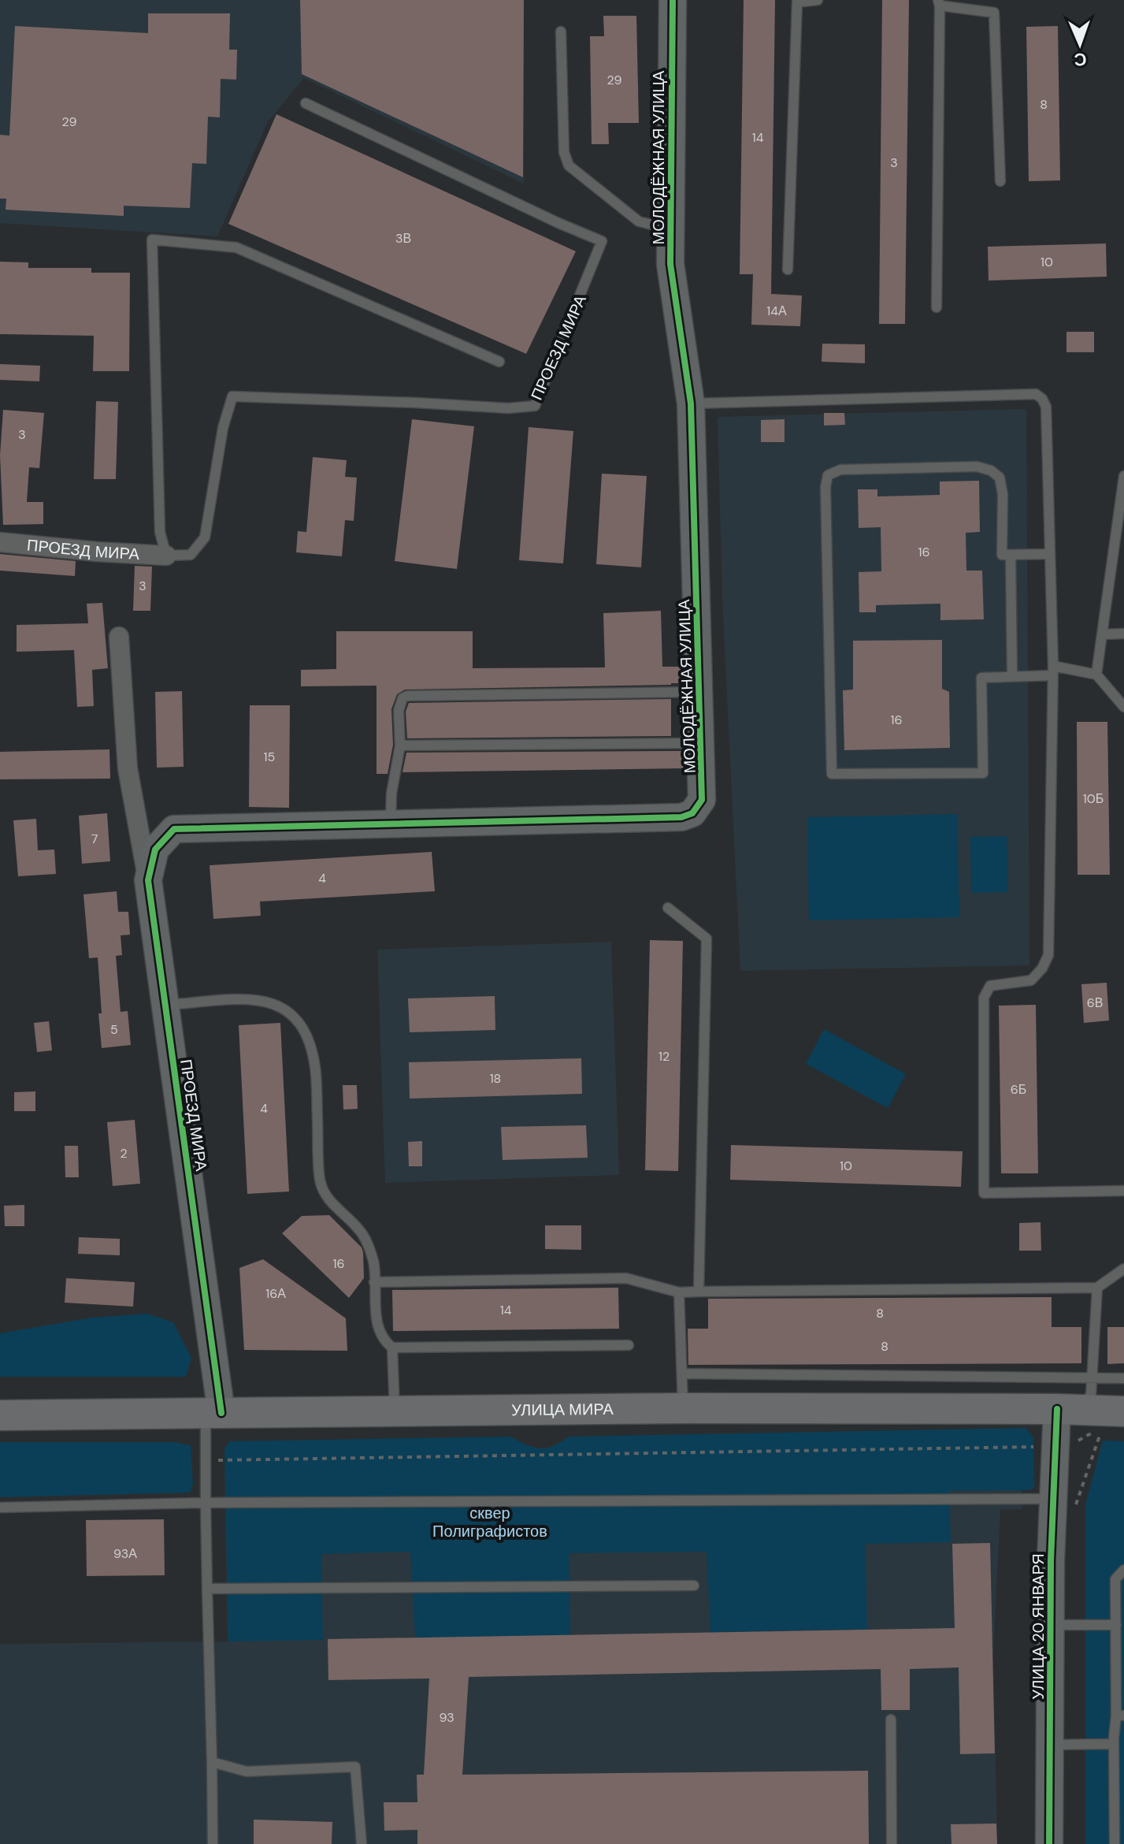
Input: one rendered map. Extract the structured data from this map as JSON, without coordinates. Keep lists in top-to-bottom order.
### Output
{
  "streets": {
    "main road": ["УЛИЦА МИРА"],
    "street": ["МОЛОДЁЖНАЯ УЛИЦА", "ПРОЕЗД МИРА", "УЛИЦА 20 ЯНВАРЯ"]
  },
  "crossings": [
    ["МОЛОДЁЖНАЯ УЛИЦА", "ПРОЕЗД МИРА"],
    ["ПРОЕЗД МИРА", "УЛИЦА МИРА"],
    ["УЛИЦА МИРА", "УЛИЦА 20 ЯНВАРЯ"]
  ],
  "parks": ["сквер Полиграфистов"],
  "house_numbers": [
    "29",
    "8",
    "29",
    "14",
    "3",
    "3В",
    "10",
    "14А",
    "3",
    "16",
    "3",
    "16",
    "15",
    "10Б",
    "7",
    "4",
    "6В",
    "5",
    "12",
    "18",
    "6Б",
    "4",
    "2",
    "10",
    "16",
    "16А",
    "14",
    "8",
    "8",
    "93А",
    "93"
  ],
  "north": "bottom"
}
